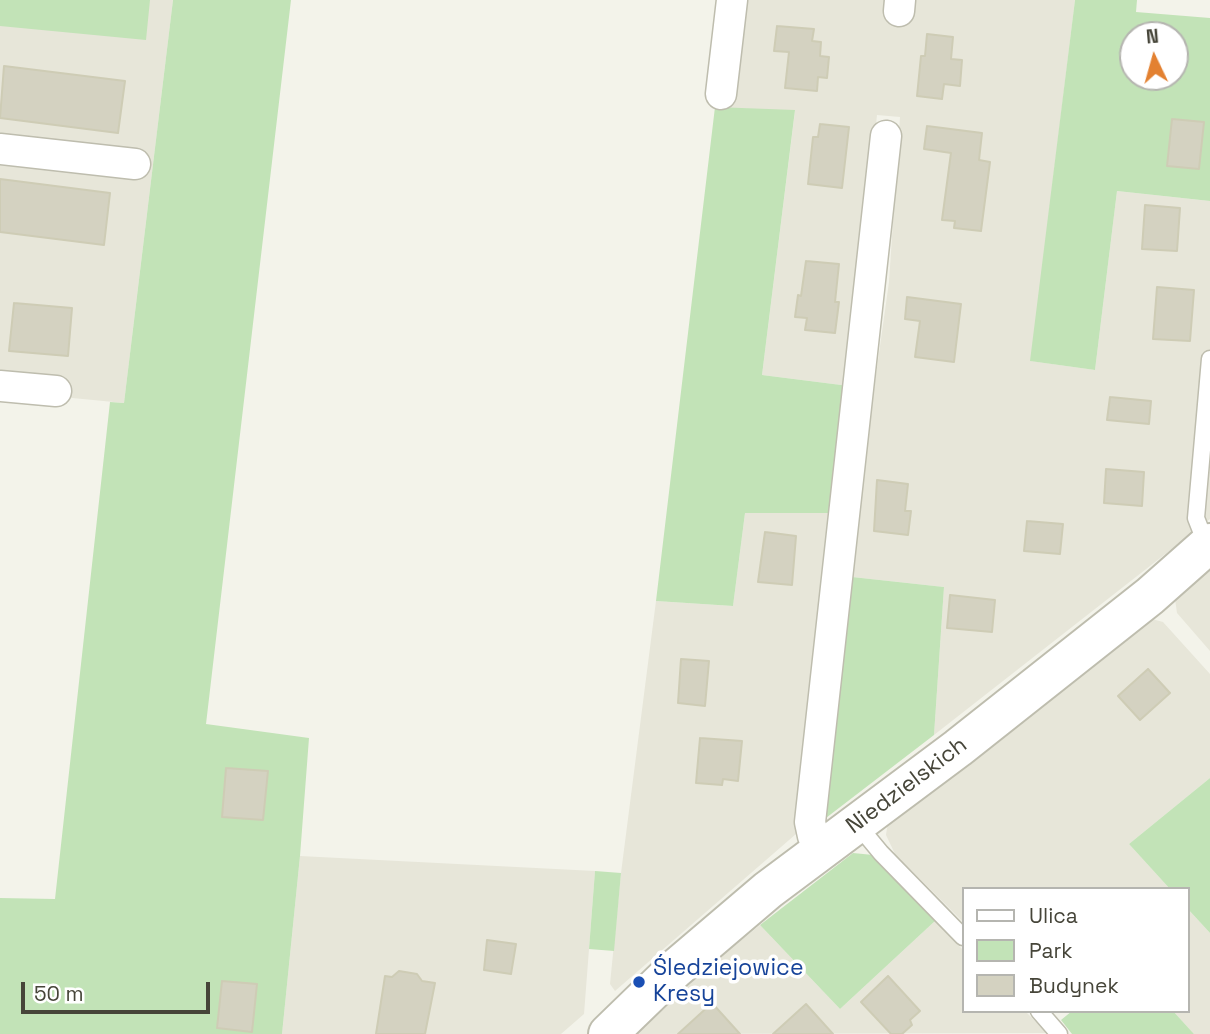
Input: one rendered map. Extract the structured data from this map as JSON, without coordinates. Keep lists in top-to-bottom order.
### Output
{
  "streets": {
    "street": ["Niedzielskich"]
  },
  "places": ["Śledziejowice Kresy"],
  "legend": ["Ulica", "Park", "Budynek"],
  "scale_bar": "50 m",
  "north": "top"
}
